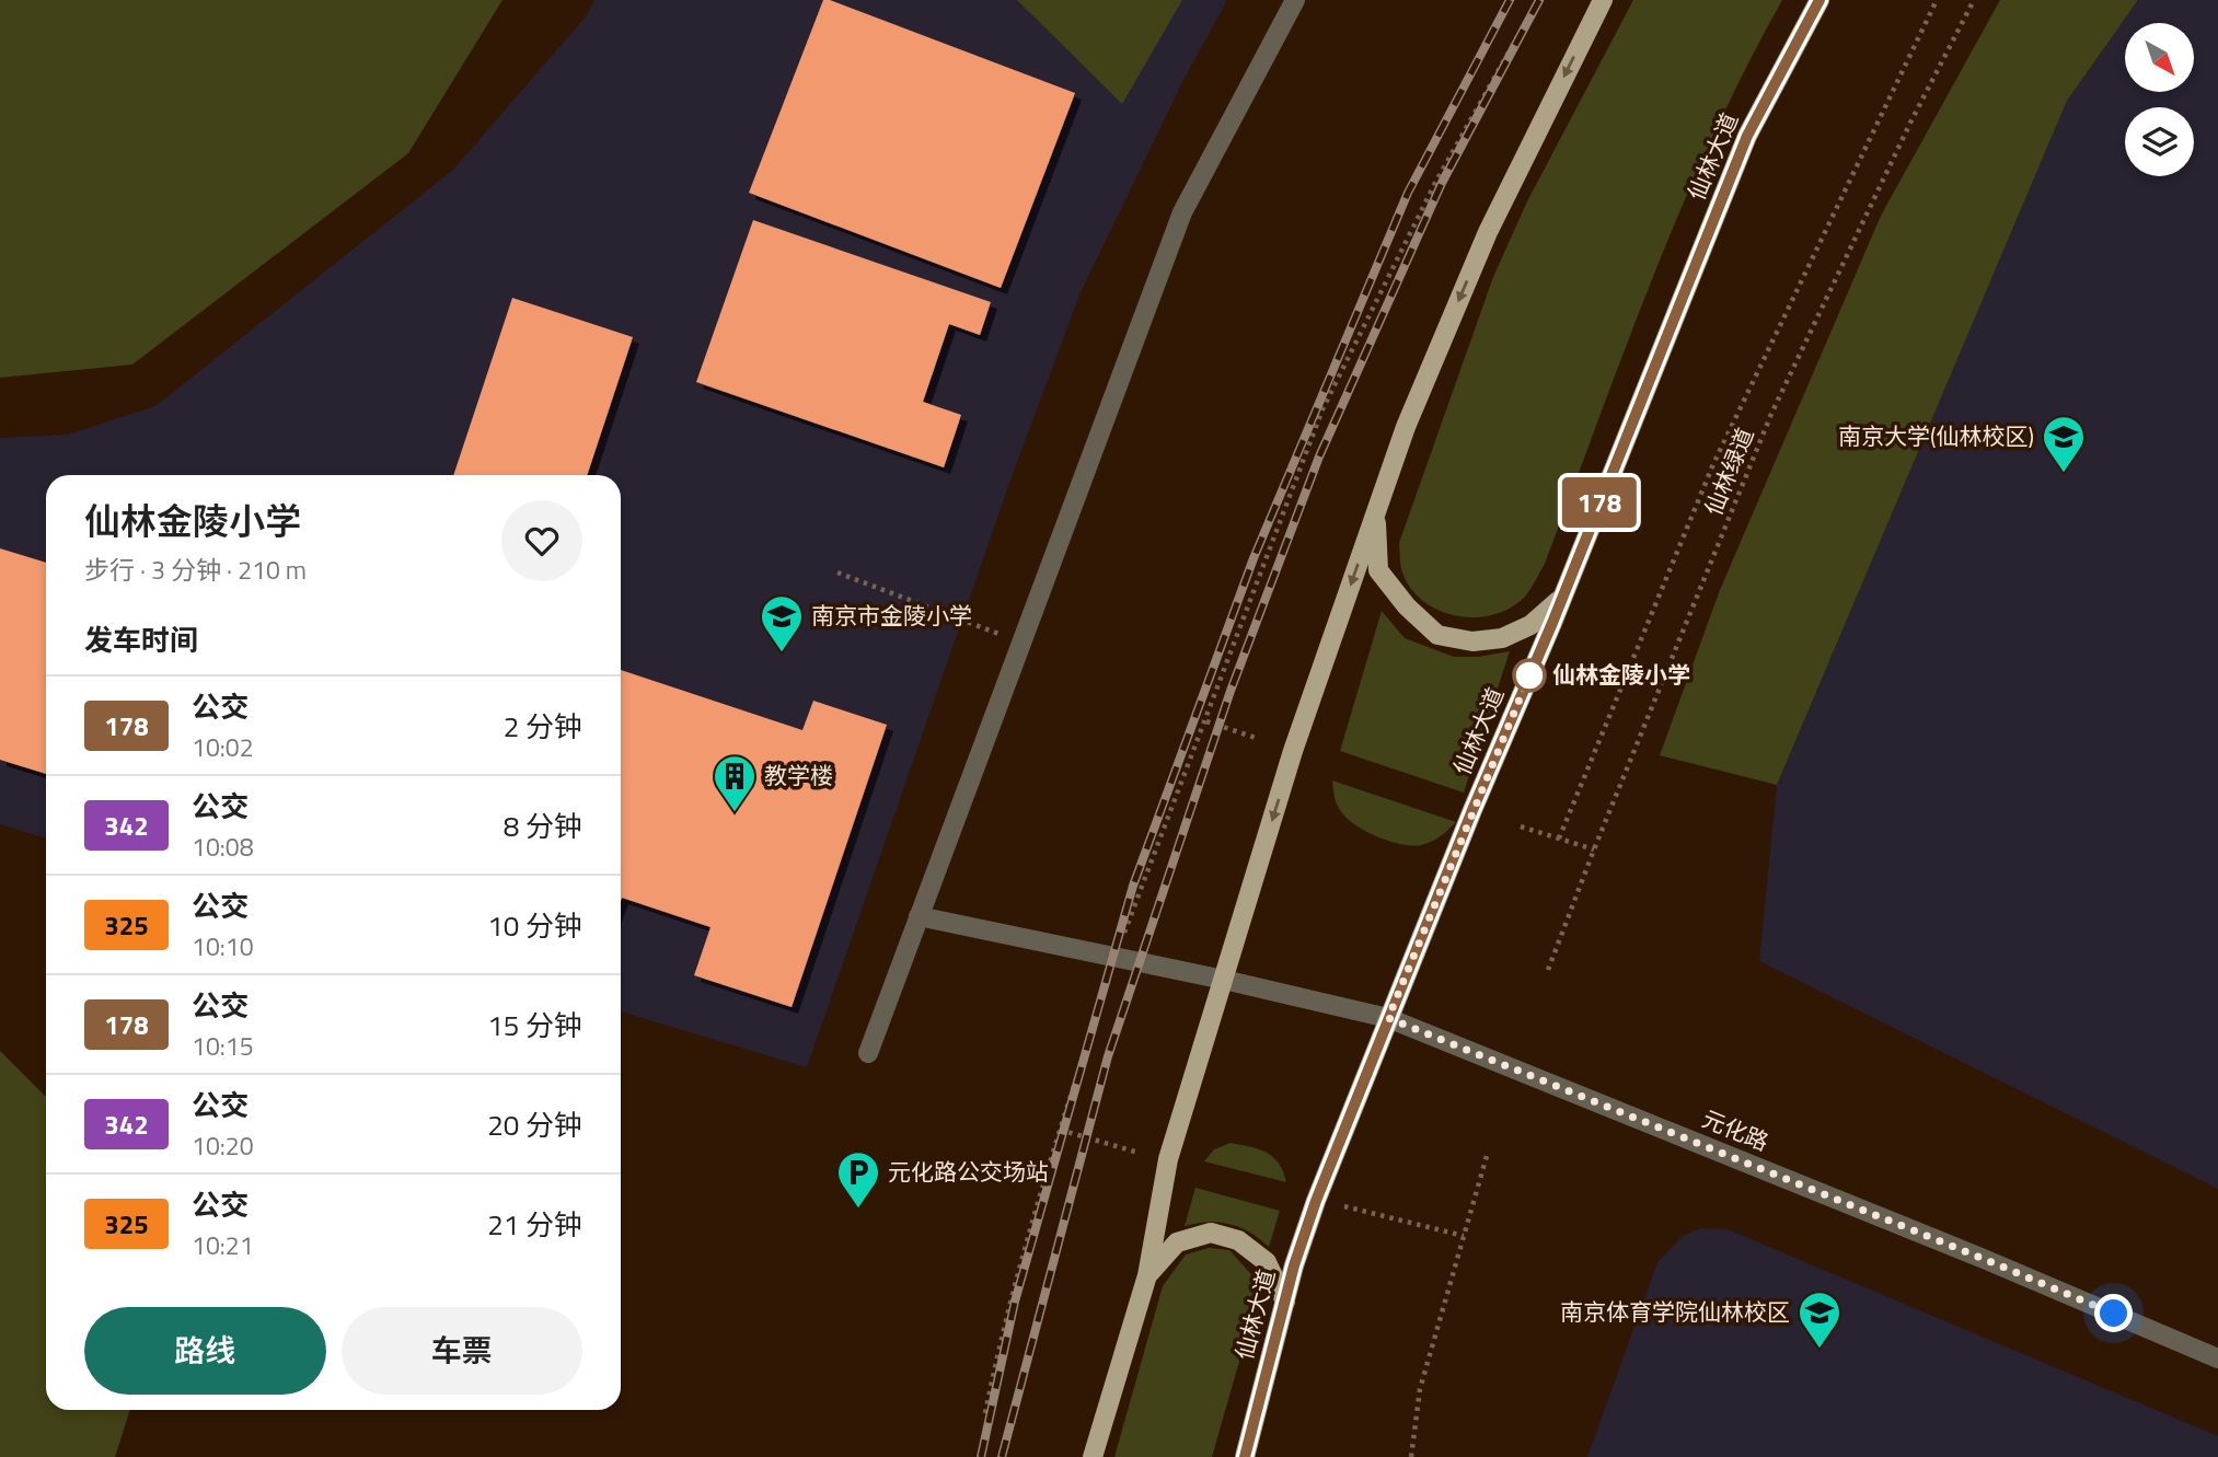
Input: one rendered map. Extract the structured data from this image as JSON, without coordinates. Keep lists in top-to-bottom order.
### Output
{
  "streets": {
    "main road": ["仙林大道"],
    "street": ["元化路"],
    "path": ["仙林绿道"]
  },
  "crossings": [
    ["仙林大道", "元化路"]
  ],
  "places": {
    "school or university": ["南京大学(仙林校区)", "南京市金陵小学", "南京体育学院仙林校区"],
    "other": ["仙林金陵小学"],
    "building": ["教学楼"],
    "parking": ["元化路公交场站"]
  },
  "lines": ["bus line 178"],
  "north": "bottom right",
  "page": {
    "on_map": "178",
    "heading": [
      ["仙林金陵小学", "步行 · 3 分钟 · 210 m"],
      "发车时间"
    ],
    "list": [
      {
        "mark": "178",
        "name": "公交",
        "note": "10:02",
        "value": "2 分钟"
      },
      {
        "mark": "342",
        "name": "公交",
        "note": "10:08",
        "value": "8 分钟"
      },
      {
        "mark": "325",
        "name": "公交",
        "note": "10:10",
        "value": "10 分钟"
      },
      {
        "mark": "178",
        "name": "公交",
        "note": "10:15",
        "value": "15 分钟"
      },
      {
        "mark": "342",
        "name": "公交",
        "note": "10:20",
        "value": "20 分钟"
      },
      {
        "mark": "325",
        "name": "公交",
        "note": "10:21",
        "value": "21 分钟"
      }
    ],
    "buttons": ["路线", "车票"]
  }
}
